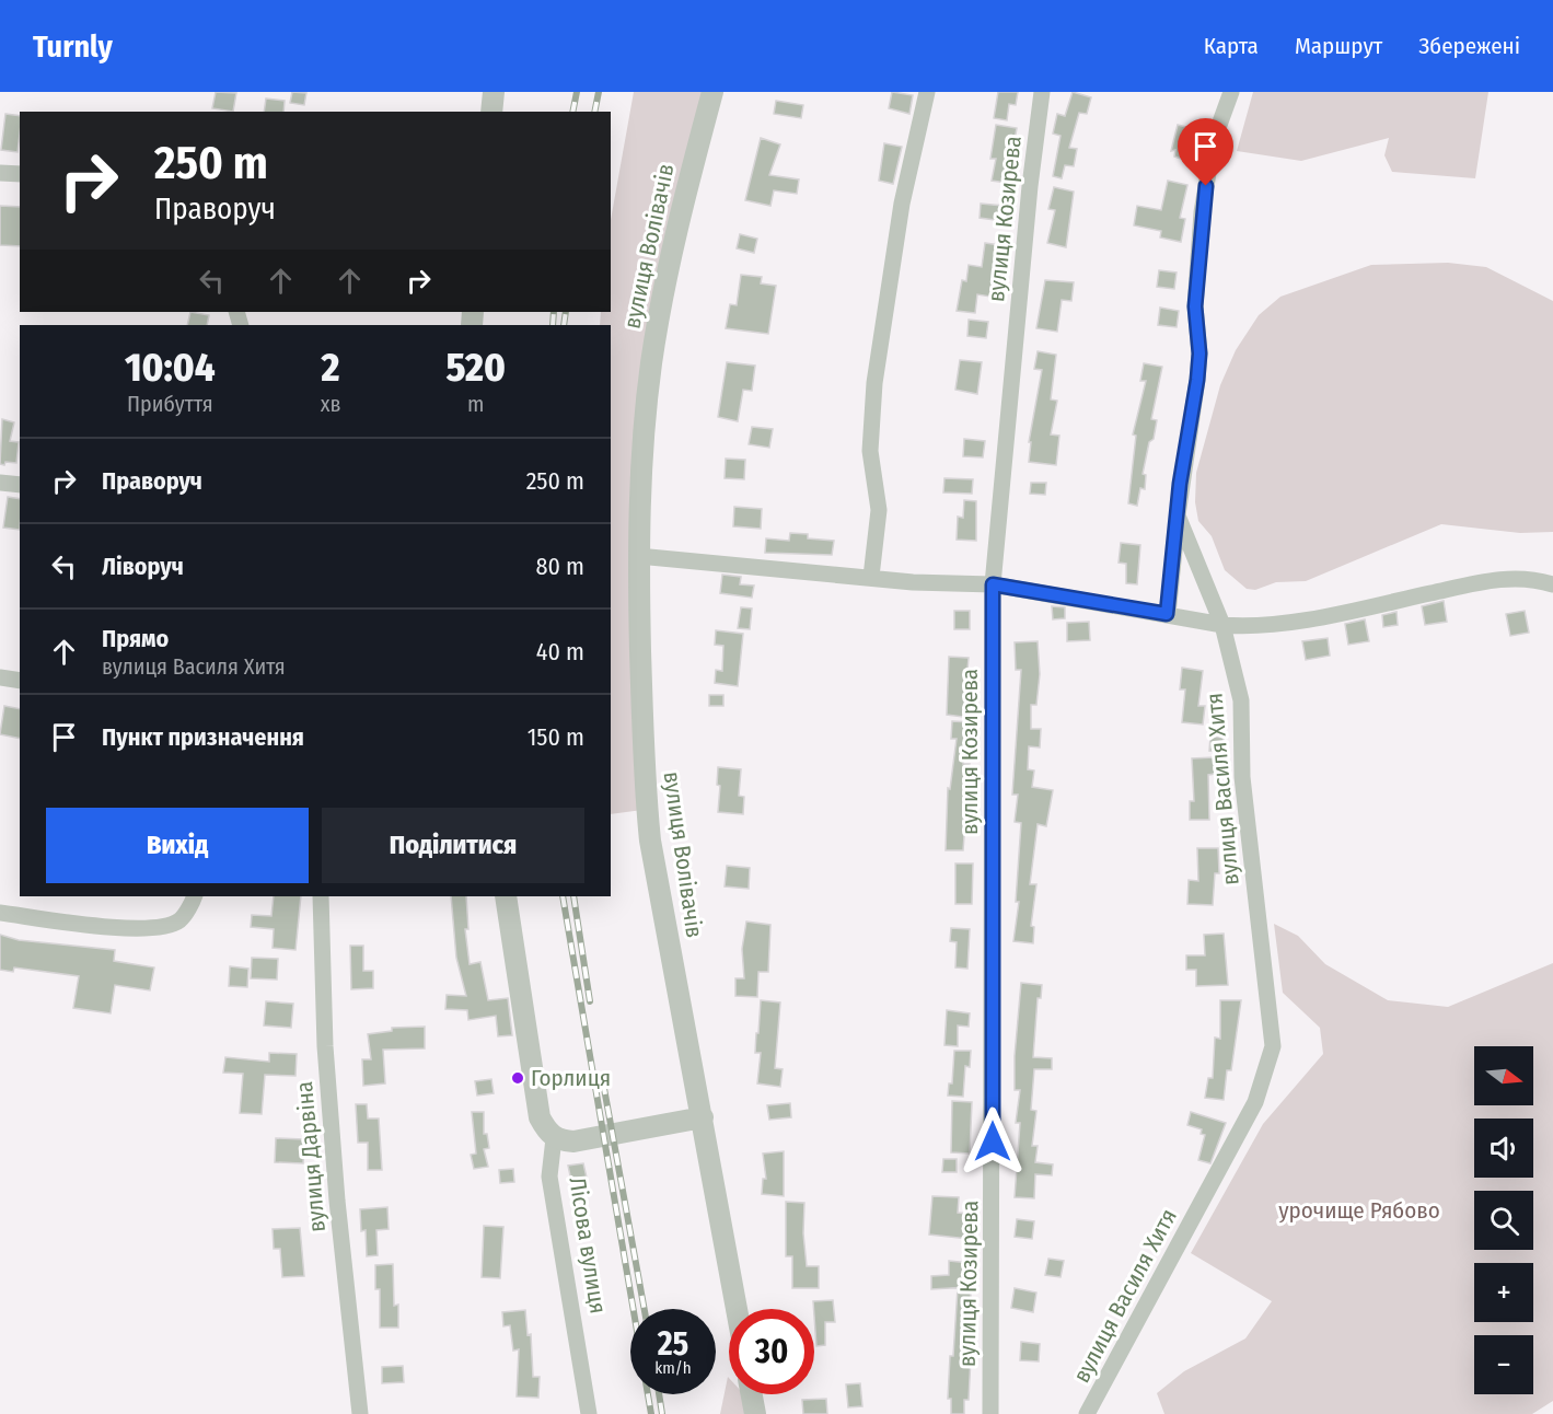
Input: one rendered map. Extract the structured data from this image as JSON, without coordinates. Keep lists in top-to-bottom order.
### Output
{
  "streets": {
    "street": [
      "вулиця Козирева",
      "вулиця Волівачів",
      "вулиця Василя Хитя",
      "вулиця Дарвіна",
      "Лісова вулиця"
    ]
  },
  "parks": ["урочище Рябово"],
  "places": ["Горлиця"],
  "north": "right",
  "page": {
    "header": "Turnly",
    "nav": ["Карта", "Маршрут", "Збережені"],
    "turn": ["250 m", "Праворуч"],
    "eta": [
      "10:04",
      "Прибуття",
      "2",
      "хв",
      "520",
      "m"
    ],
    "list": [
      {
        "name": "Праворуч",
        "value": "250 m"
      },
      {
        "name": "Ліворуч",
        "value": "80 m"
      },
      {
        "name": "Прямо",
        "note": "вулиця Василя Хитя",
        "value": "40 m"
      },
      {
        "name": "Пункт призначення",
        "value": "150 m"
      }
    ],
    "buttons": ["Вихід", "Поділитися"],
    "map_buttons": ["+", "−"],
    "speed": "25 km/h",
    "limit": "30"
  }
}
